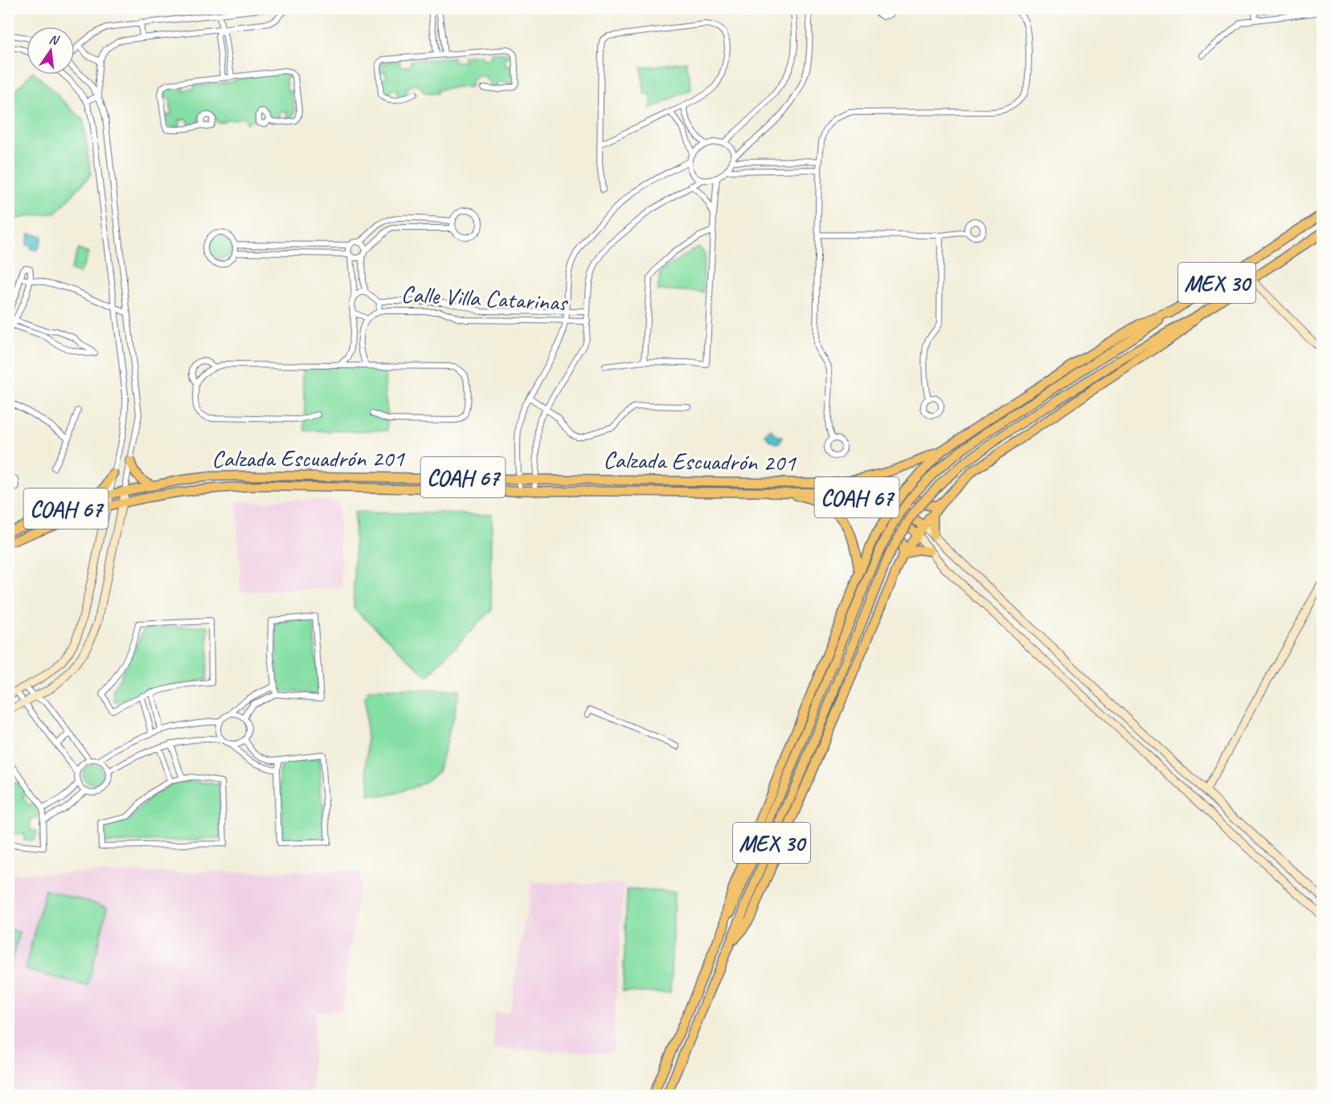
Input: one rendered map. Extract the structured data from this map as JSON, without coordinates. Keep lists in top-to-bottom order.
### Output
{
  "streets": {
    "main road": ["MEX 30", "Calzada Escuadrón 201", "COAH 67"],
    "street": ["Calle Villa Catarinas"]
  },
  "crossings": [
    ["Calzada Escuadrón 201", "COAH 67"]
  ],
  "north": "top"
}
